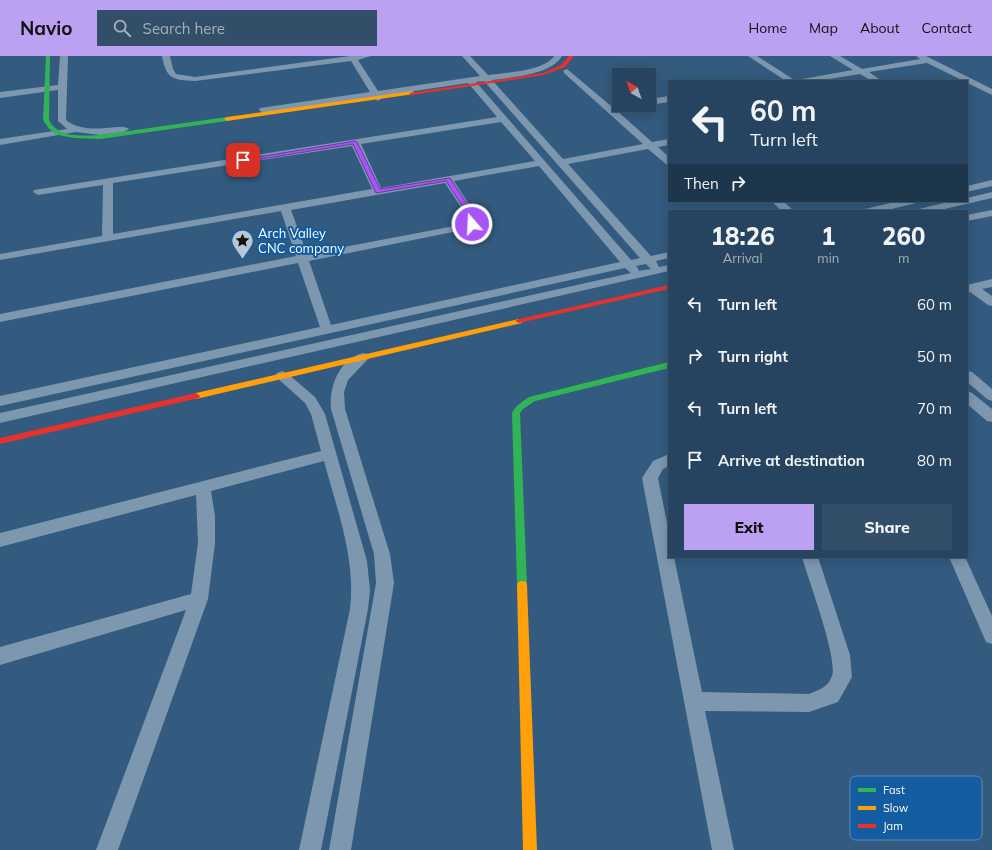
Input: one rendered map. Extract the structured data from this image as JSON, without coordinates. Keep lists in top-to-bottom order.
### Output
{
  "places": {
    "place": ["Arch Valley CNC company"]
  },
  "legend": ["Fast", "Slow", "Jam"],
  "north": "top left",
  "page": {
    "header": "Navio",
    "search": "Search here",
    "nav": [
      "Home",
      "Map",
      "About",
      "Contact"
    ],
    "turn": ["60 m", "Turn left"],
    "then": "Then",
    "eta": [
      "18:26",
      "Arrival",
      "1",
      "min",
      "260",
      "m"
    ],
    "list": [
      {
        "name": "Turn left",
        "value": "60 m"
      },
      {
        "name": "Turn right",
        "value": "50 m"
      },
      {
        "name": "Turn left",
        "value": "70 m"
      },
      {
        "name": "Arrive at destination",
        "value": "80 m"
      }
    ],
    "buttons": ["Exit", "Share"]
  }
}
